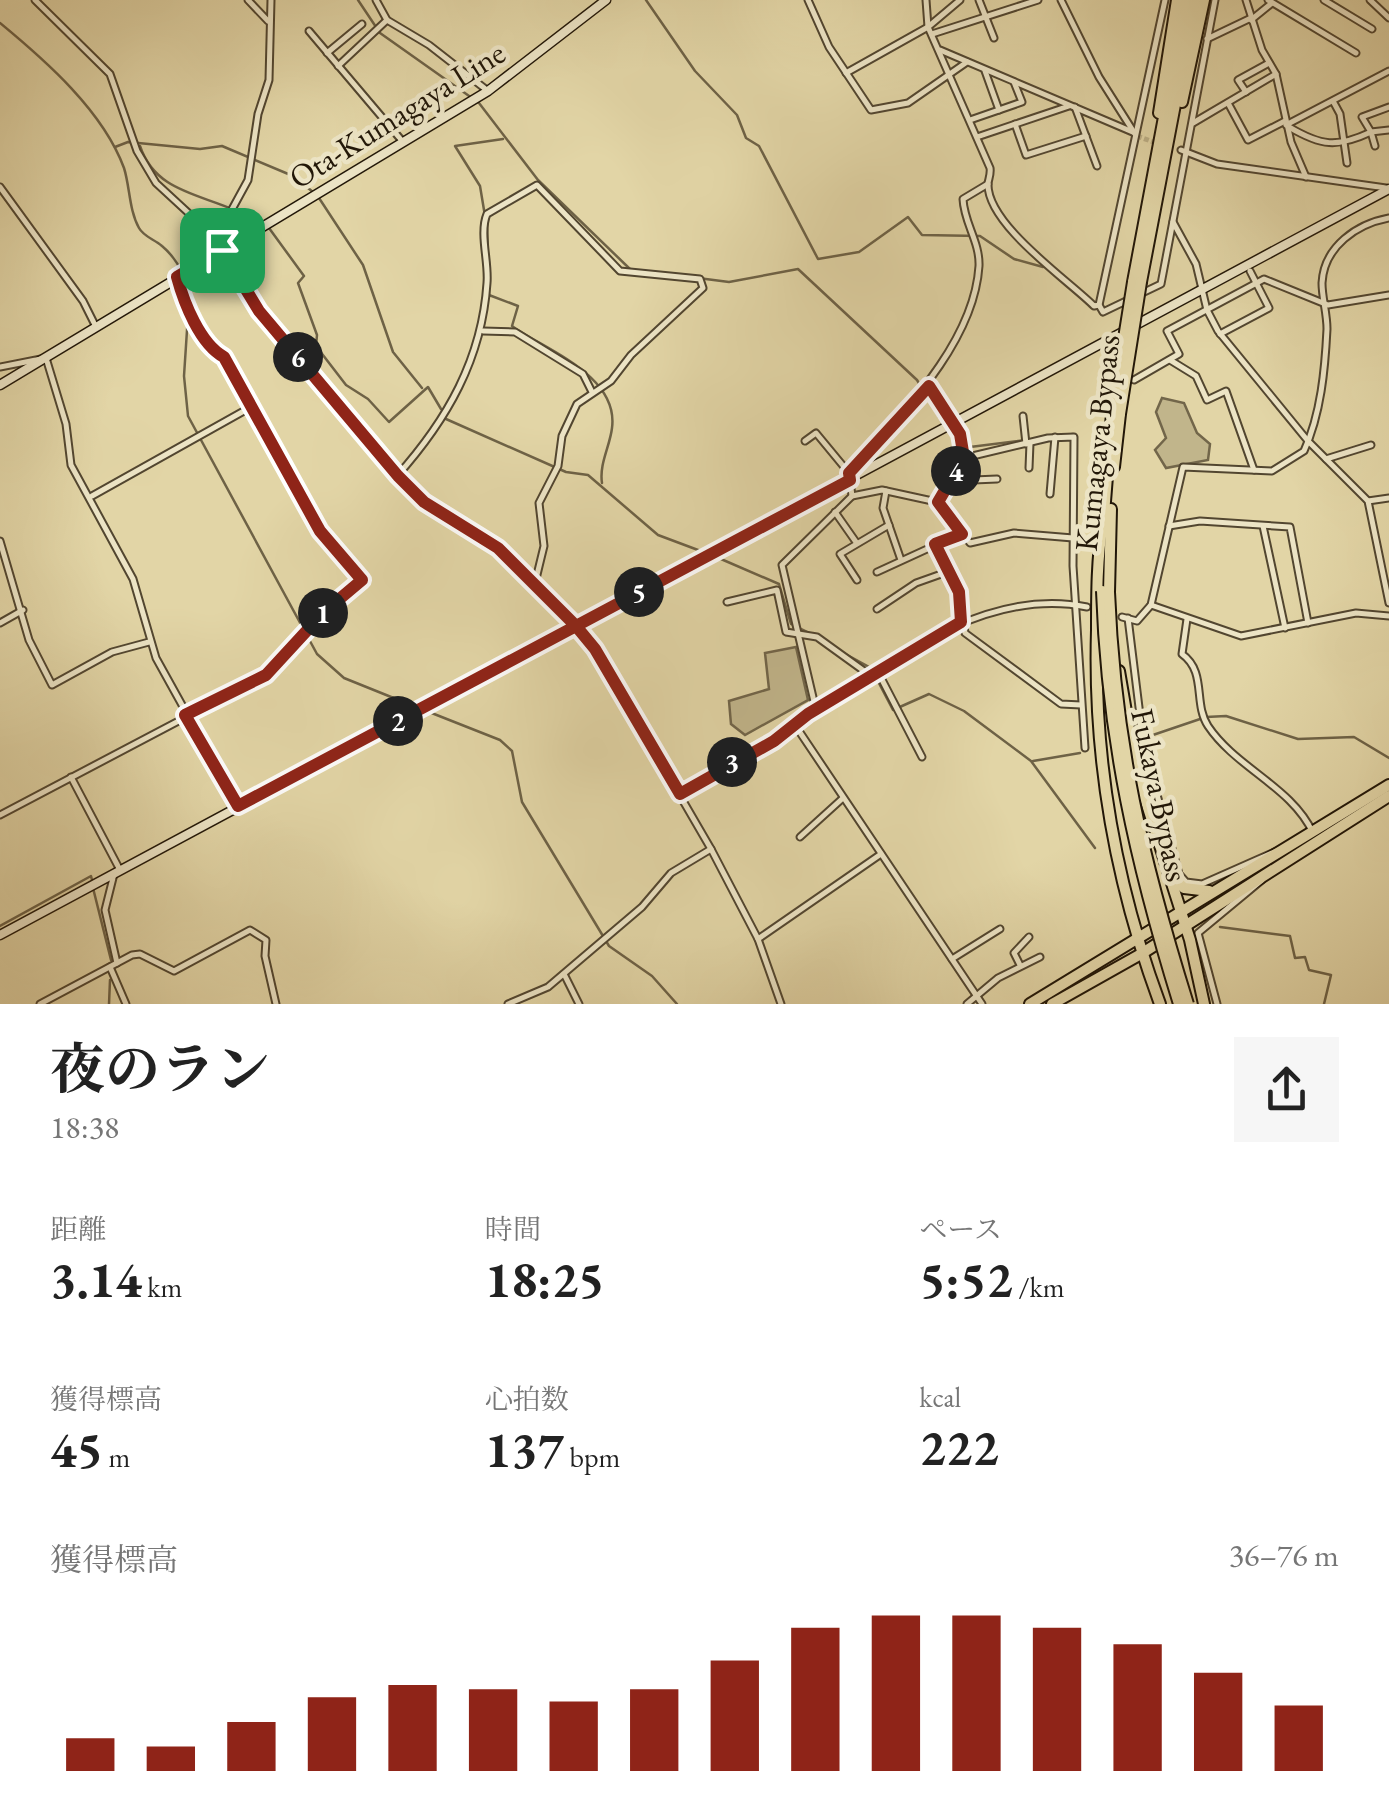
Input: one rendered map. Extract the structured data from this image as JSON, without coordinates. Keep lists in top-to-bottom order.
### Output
{
  "streets": {
    "highway": ["Kumagaya Bypass", "Fukaya Bypass"],
    "street": ["Ota-Kumagaya Line"]
  },
  "crossings": [
    ["Kumagaya Bypass", "Fukaya Bypass"]
  ],
  "page": {
    "pins": [
      "6",
      "4",
      "5",
      "1",
      "2",
      "3"
    ],
    "heading": ["夜のラン", "18:38"],
    "stats": [
      ["距離", "3.14 km"],
      ["時間", "18:25"],
      ["ペース", "5:52 /km"],
      ["獲得標高", "45 m"],
      ["心拍数", "137 bpm"],
      ["kcal", "222"]
    ],
    "chart": ["獲得標高", "36–76 m"]
  }
}
